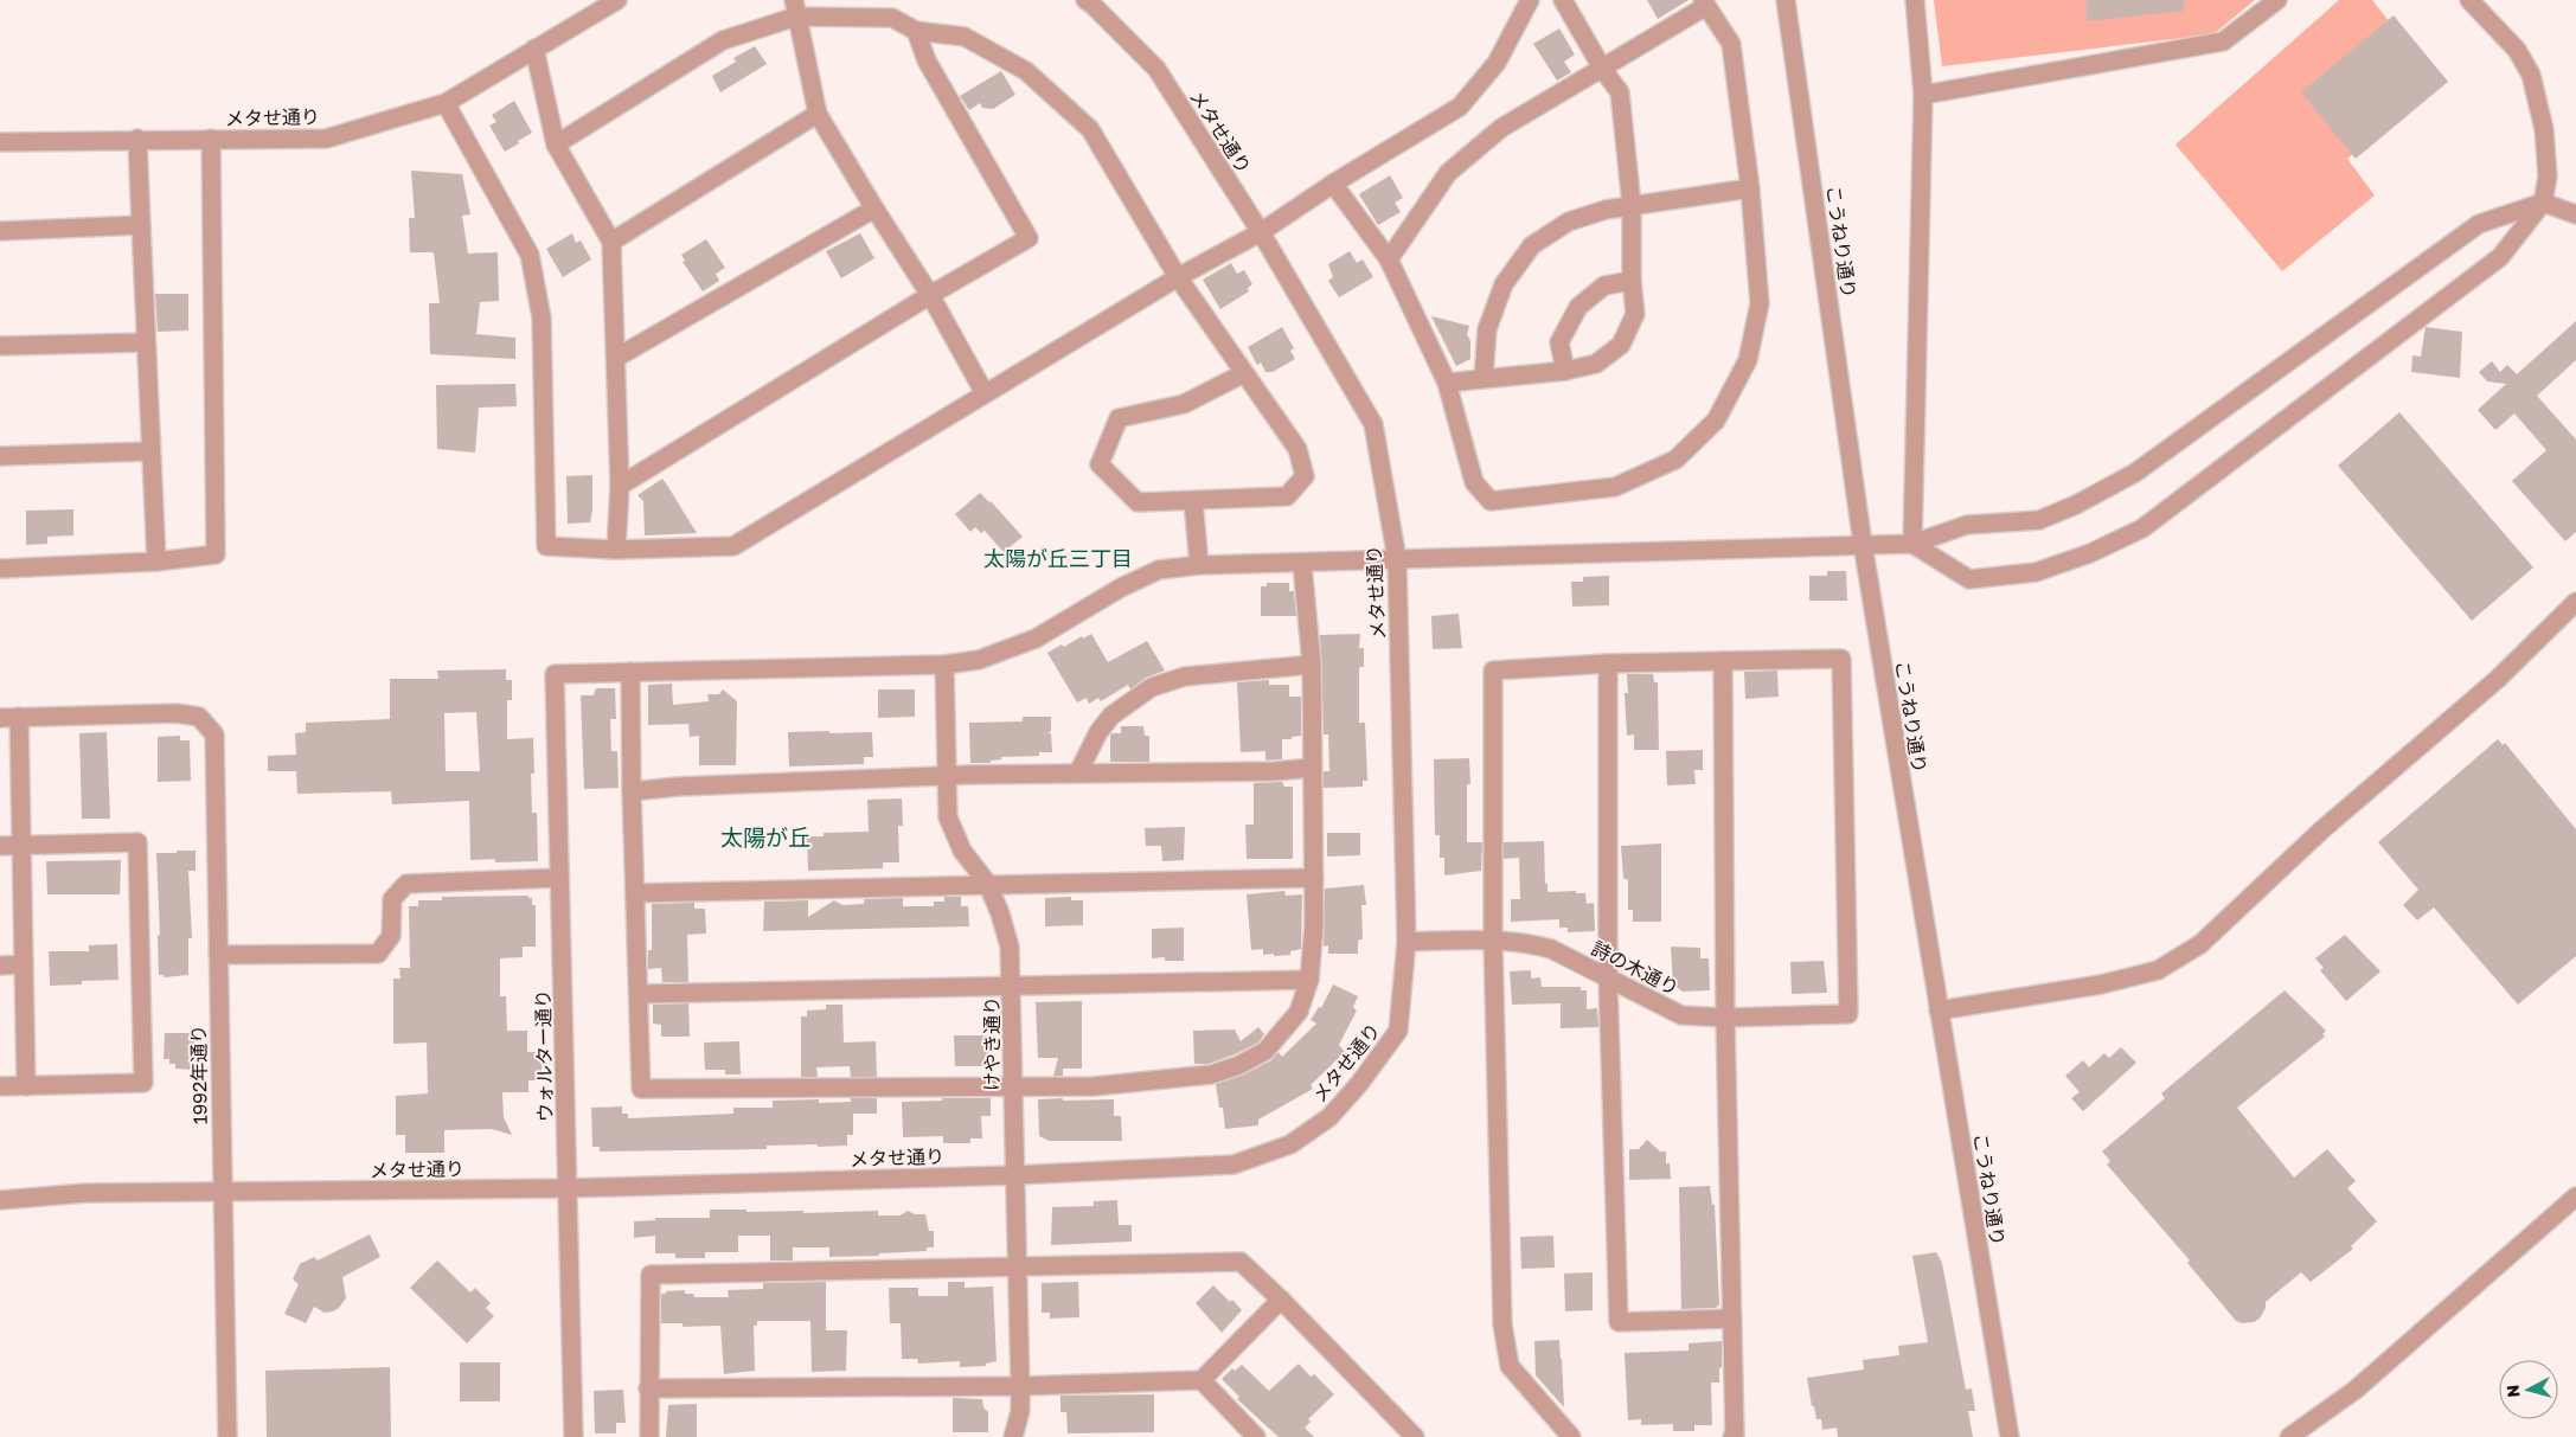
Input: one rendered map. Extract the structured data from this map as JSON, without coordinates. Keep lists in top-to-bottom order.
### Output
{
  "streets": {
    "street": [
      "メタせ通り",
      "こうねり通り",
      "詩の木通り",
      "けやき通り",
      "ウォルター通り",
      "1992年通り"
    ]
  },
  "crossings": [
    ["メタせ通り", "詩の木通り"],
    ["メタせ通り", "けやき通り"],
    ["メタせ通り", "ウォルター通り"],
    ["メタせ通り", "1992年通り"]
  ],
  "districts": ["太陽が丘三丁目", "太陽が丘"],
  "north": "left"
}
